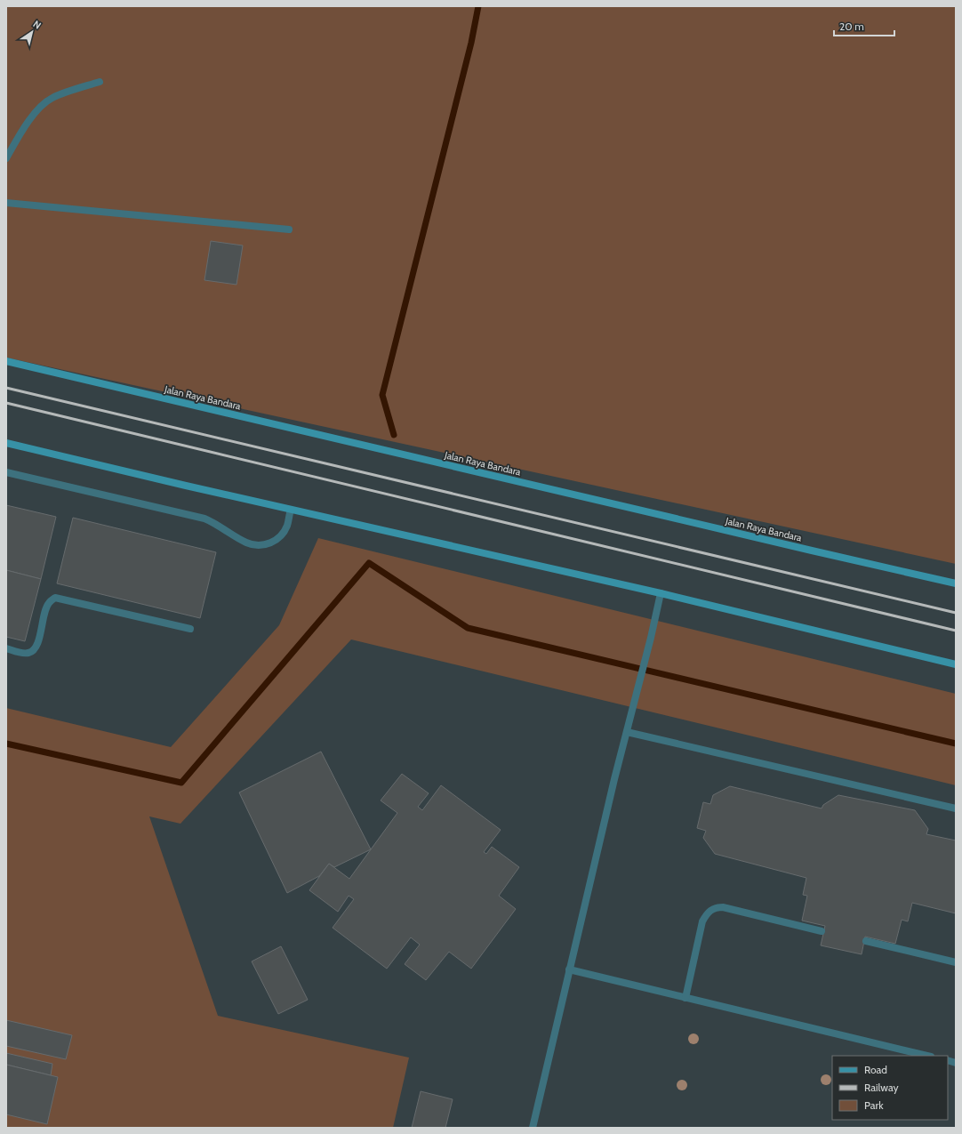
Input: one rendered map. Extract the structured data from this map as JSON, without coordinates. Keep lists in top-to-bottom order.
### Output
{
  "streets": {
    "street": ["Jalan Raya Bandara"]
  },
  "legend": ["Road", "Railway", "Park"],
  "scale_bar": "20 m",
  "north": "top right"
}
